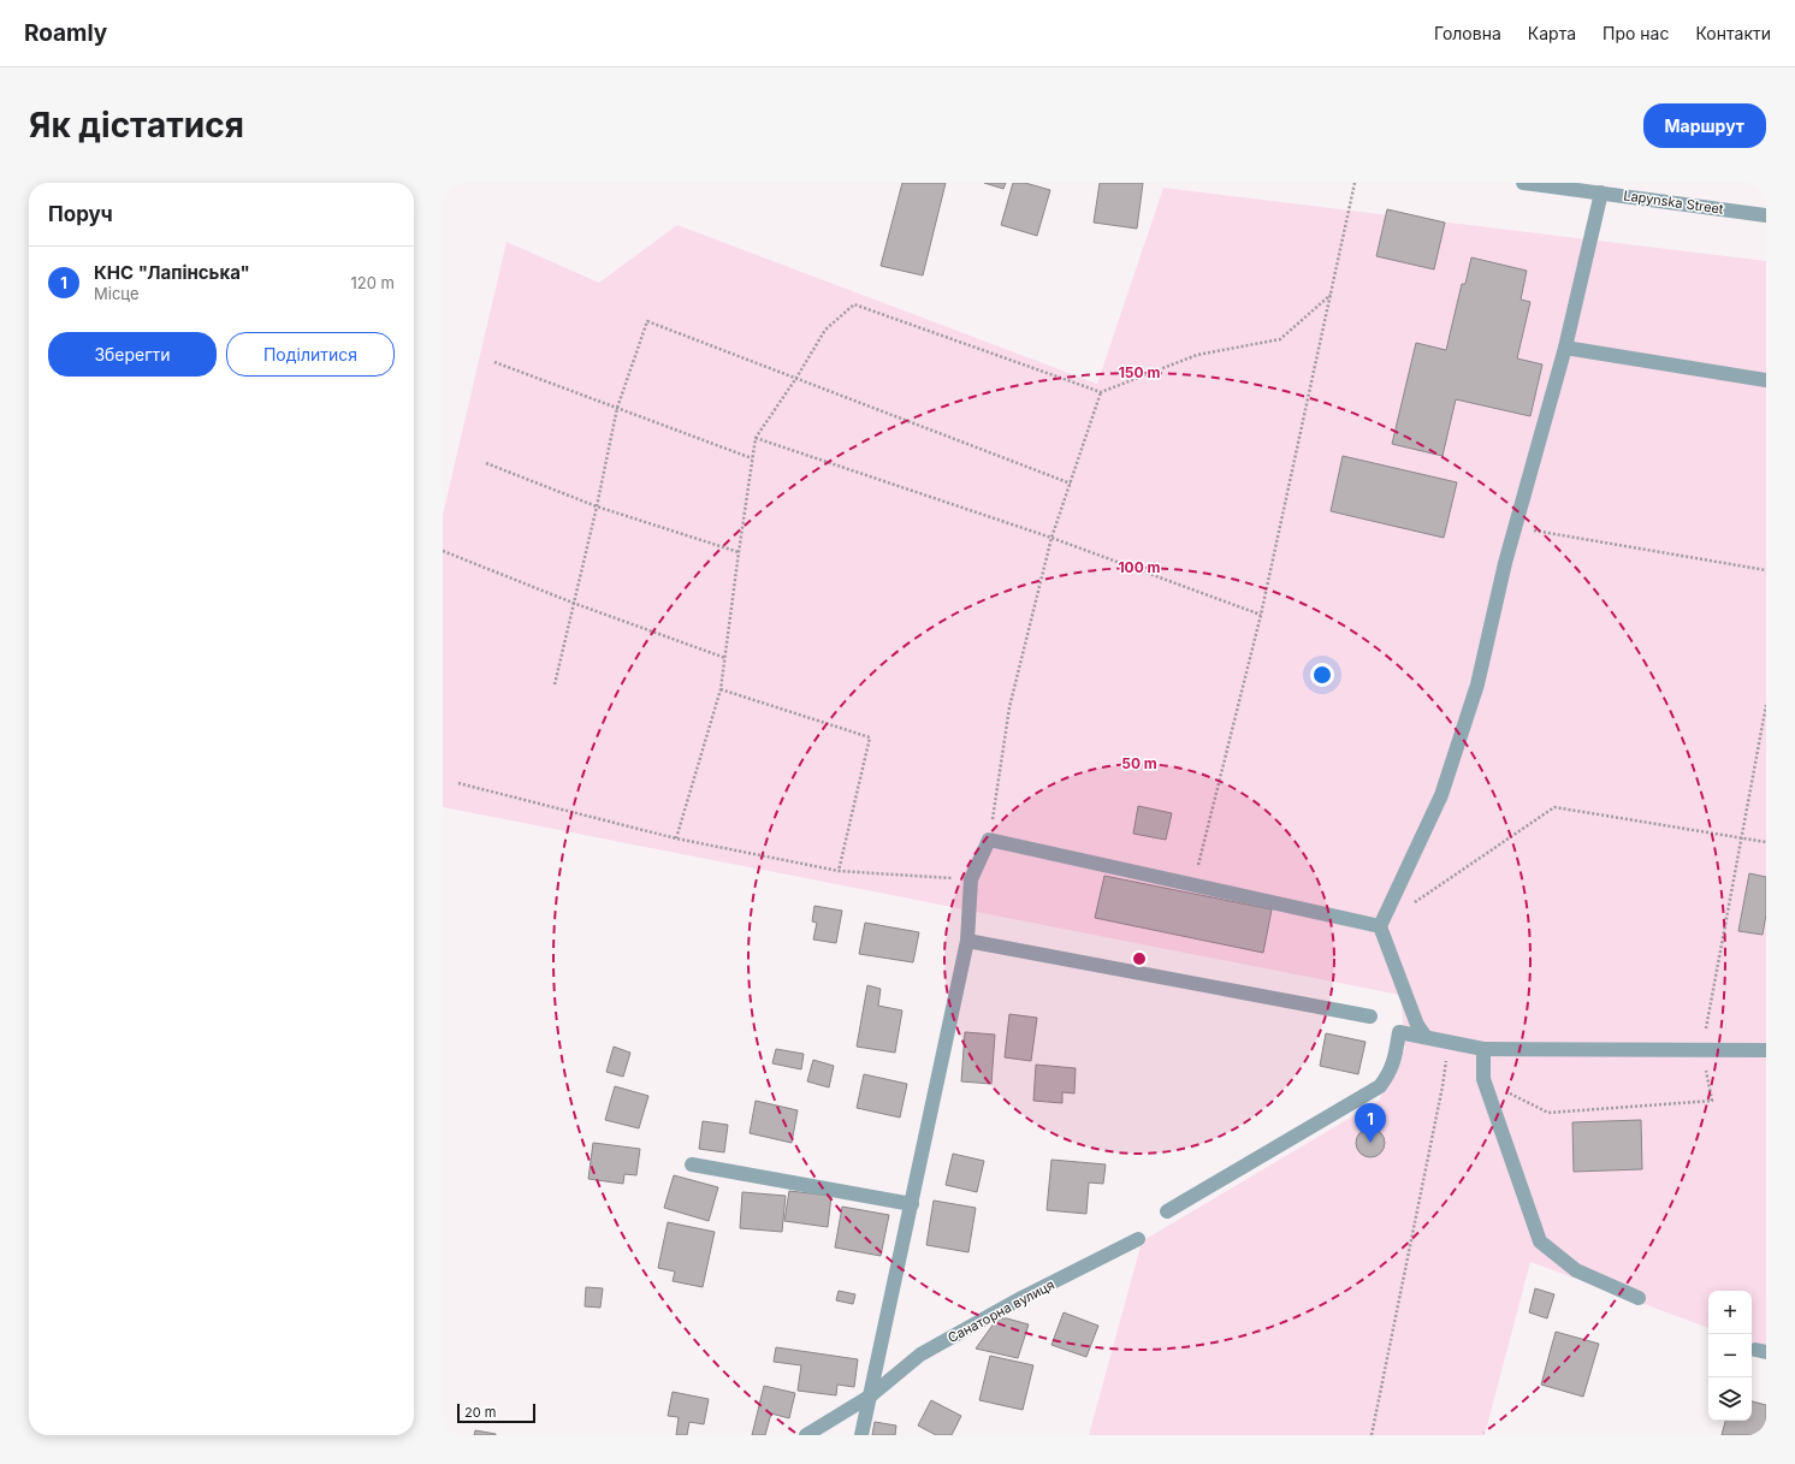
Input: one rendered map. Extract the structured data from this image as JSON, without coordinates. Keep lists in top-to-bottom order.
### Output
{
  "streets": {
    "street": ["Lapynska Street", "Санаторна вулиця"]
  },
  "scale_bar": "20 m",
  "page": {
    "header": "Roamly",
    "nav": [
      "Головна",
      "Карта",
      "Про нас",
      "Контакти"
    ],
    "buttons": [
      "Маршрут",
      ["Зберегти", "Поділитися"]
    ],
    "title": "Як дістатися",
    "heading": "Поруч",
    "list": [
      {
        "mark": "1",
        "name": "КНС \"Лапінська\"",
        "note": "Місце",
        "value": "120 m"
      }
    ],
    "pins": "1",
    "map_buttons": ["+", "−"],
    "scale": "20 m"
  },
  "rings": ["150 m", "100 m", "50 m"]
}
